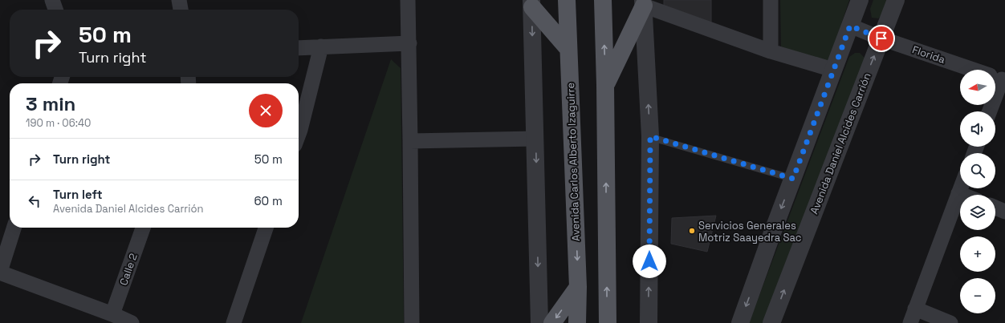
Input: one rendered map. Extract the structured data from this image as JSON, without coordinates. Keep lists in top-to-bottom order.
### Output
{
  "streets": {
    "main road": ["Avenida Carlos Alberto Izaguirre"],
    "street": ["Florida", "Avenida Daniel Alcides Carrión", "Calle 2"]
  },
  "crossings": [
    ["Florida", "Avenida Daniel Alcides Carrión"]
  ],
  "places": ["Servicios Generales Motriz Saayedra Sac"],
  "north": "left",
  "page": {
    "turn": ["50 m", "Turn right"],
    "map_buttons": ["+", "−"],
    "heading": ["3 min", "190 m · 06:40"],
    "list": [
      {
        "name": "Turn right",
        "value": "50 m"
      },
      {
        "name": "Turn left",
        "note": "Avenida Daniel Alcides Carrión",
        "value": "60 m"
      }
    ]
  }
}
